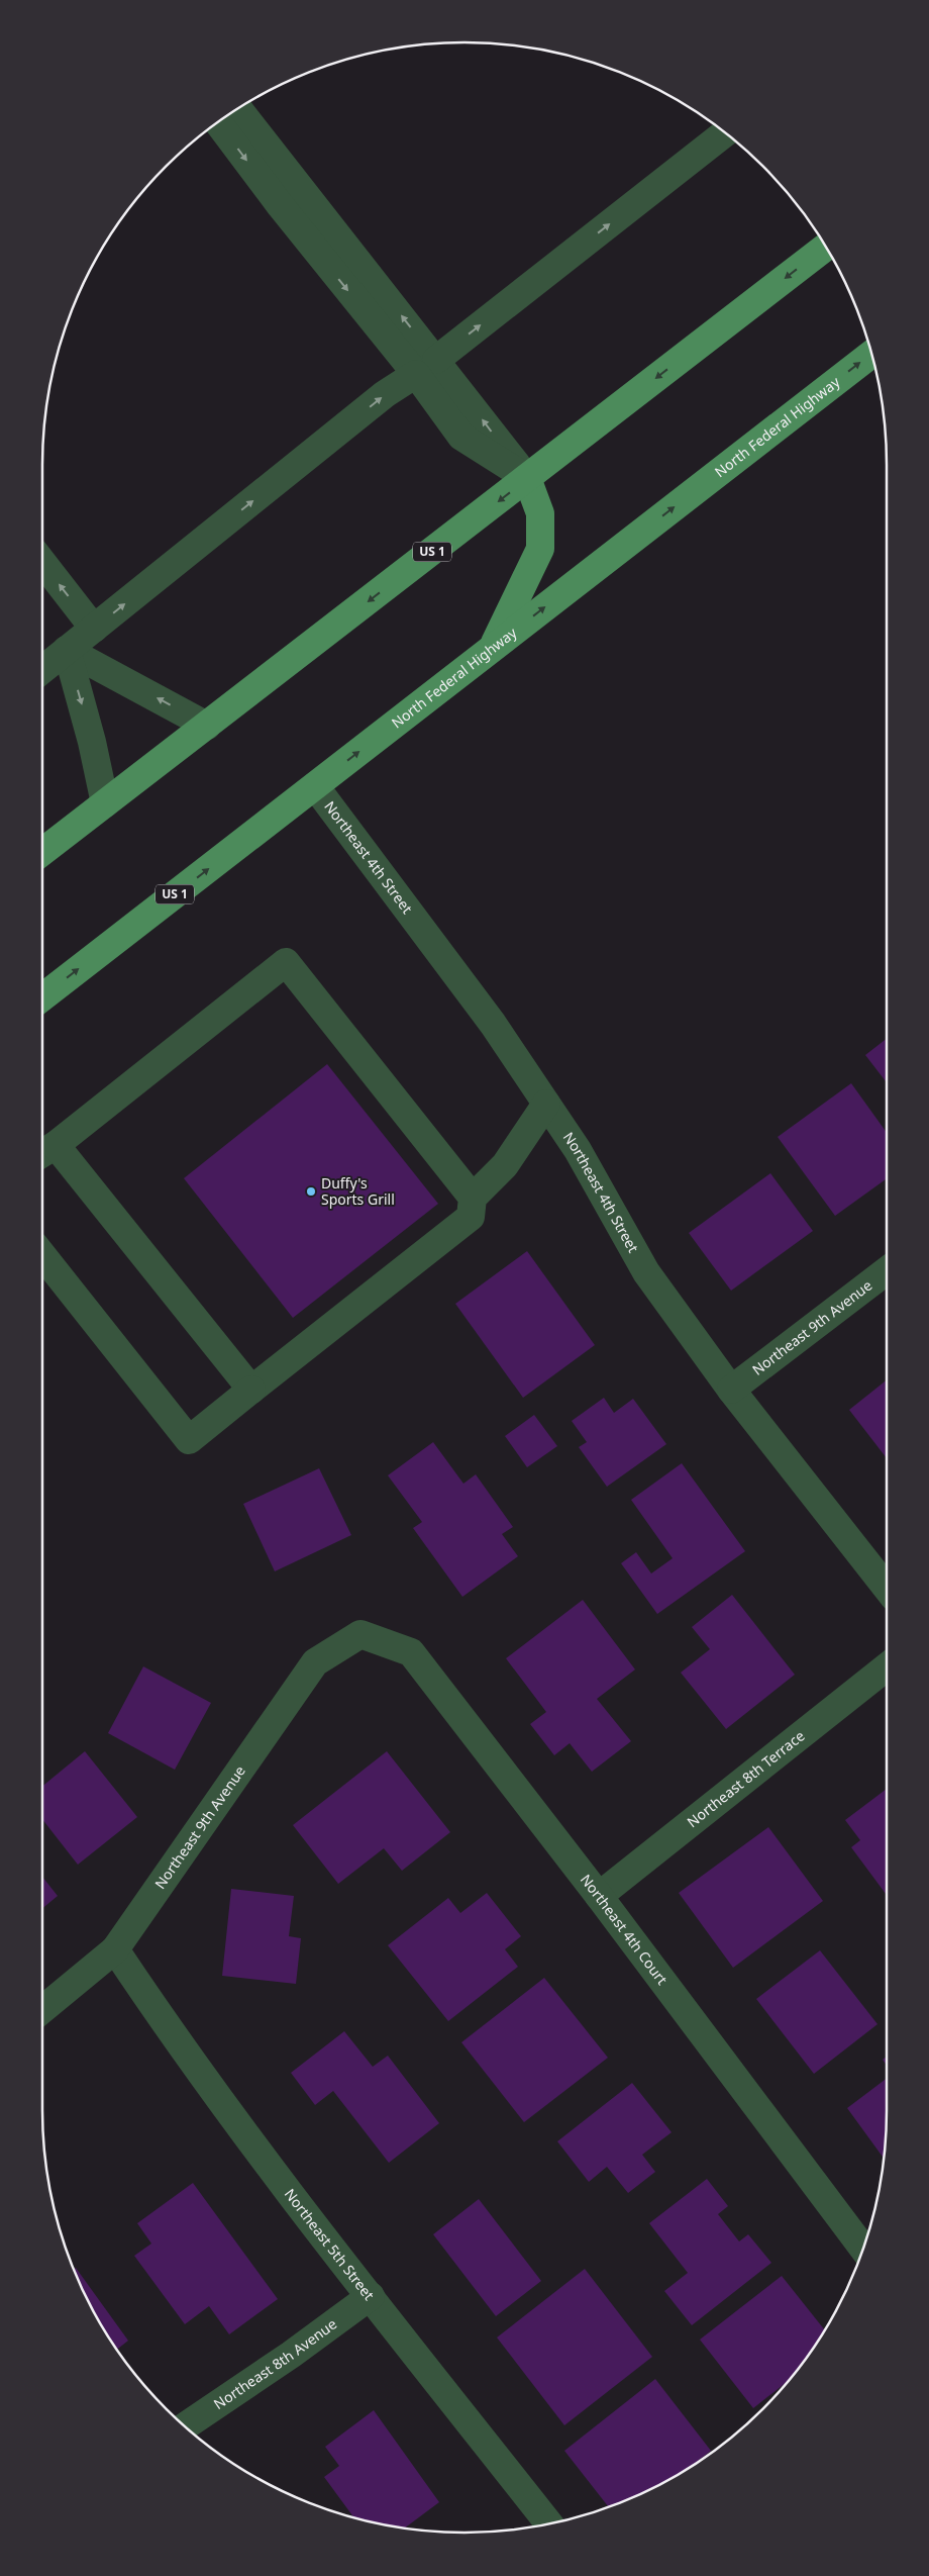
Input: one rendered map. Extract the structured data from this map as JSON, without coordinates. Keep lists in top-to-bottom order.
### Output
{
  "streets": {
    "main road": ["North Federal Highway", "US 1"],
    "street": [
      "Northeast 4th Street",
      "Northeast 9th Avenue",
      "Northeast 8th Terrace",
      "Northeast 4th Court",
      "Northeast 5th Street",
      "Northeast 8th Avenue"
    ]
  },
  "crossings": [
    ["North Federal Highway", "Northeast 4th Street"],
    ["Northeast 4th Street", "Northeast 9th Avenue"],
    ["Northeast 9th Avenue", "Northeast 4th Court"],
    ["Northeast 9th Avenue", "Northeast 5th Street"],
    ["Northeast 8th Terrace", "Northeast 4th Court"],
    ["Northeast 5th Street", "Northeast 8th Avenue"]
  ],
  "places": ["Duffy's Sports Grill"]
}
